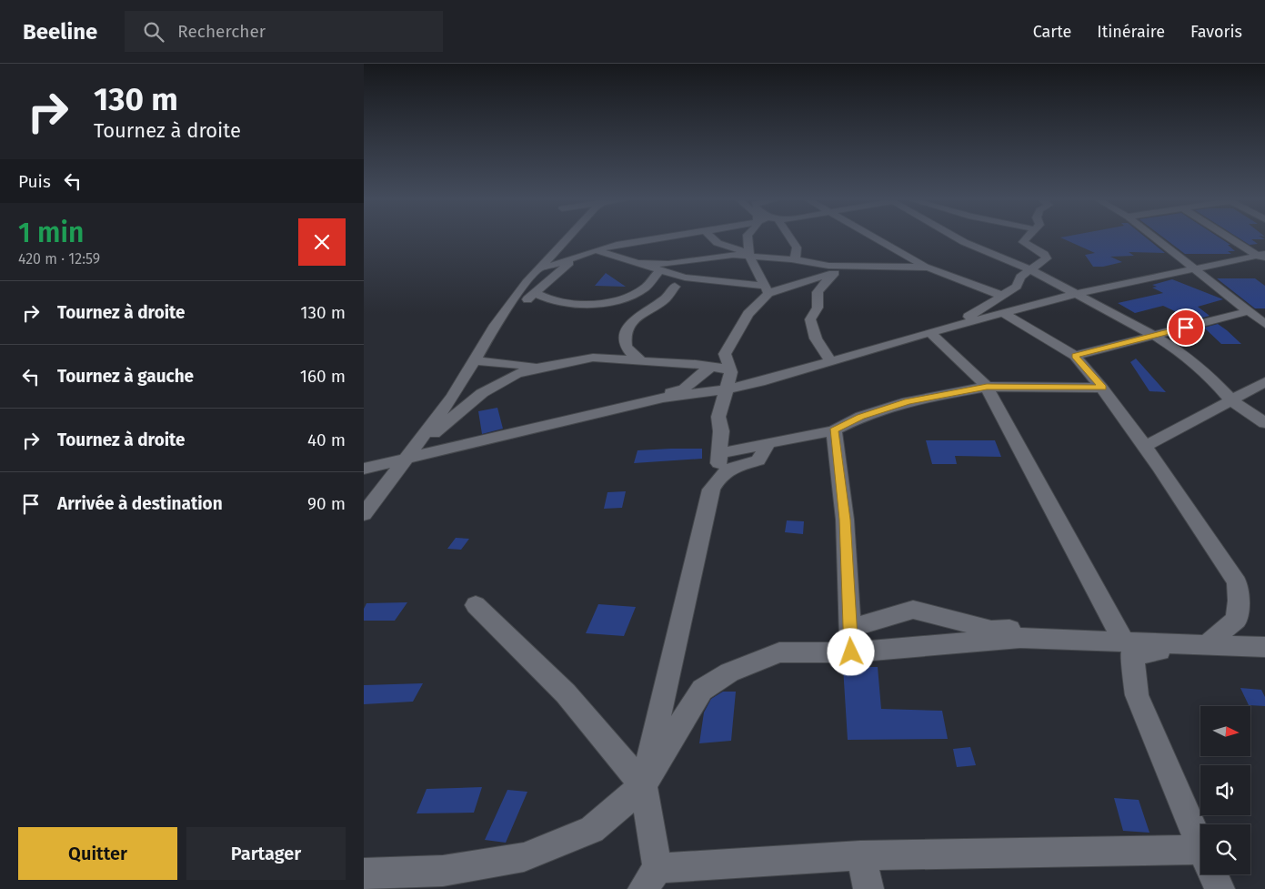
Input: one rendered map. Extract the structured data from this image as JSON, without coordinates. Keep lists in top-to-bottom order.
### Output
{
  "north": "right",
  "page": {
    "header": "Beeline",
    "search": "Rechercher",
    "nav": ["Carte", "Itinéraire", "Favoris"],
    "turn": ["130 m", "Tournez à droite"],
    "then": "Puis",
    "heading": ["1 min", "420 m · 12:59"],
    "list": [
      {
        "name": "Tournez à droite",
        "value": "130 m"
      },
      {
        "name": "Tournez à gauche",
        "value": "160 m"
      },
      {
        "name": "Tournez à droite",
        "value": "40 m"
      },
      {
        "name": "Arrivée à destination",
        "value": "90 m"
      }
    ],
    "buttons": ["Quitter", "Partager"]
  }
}
